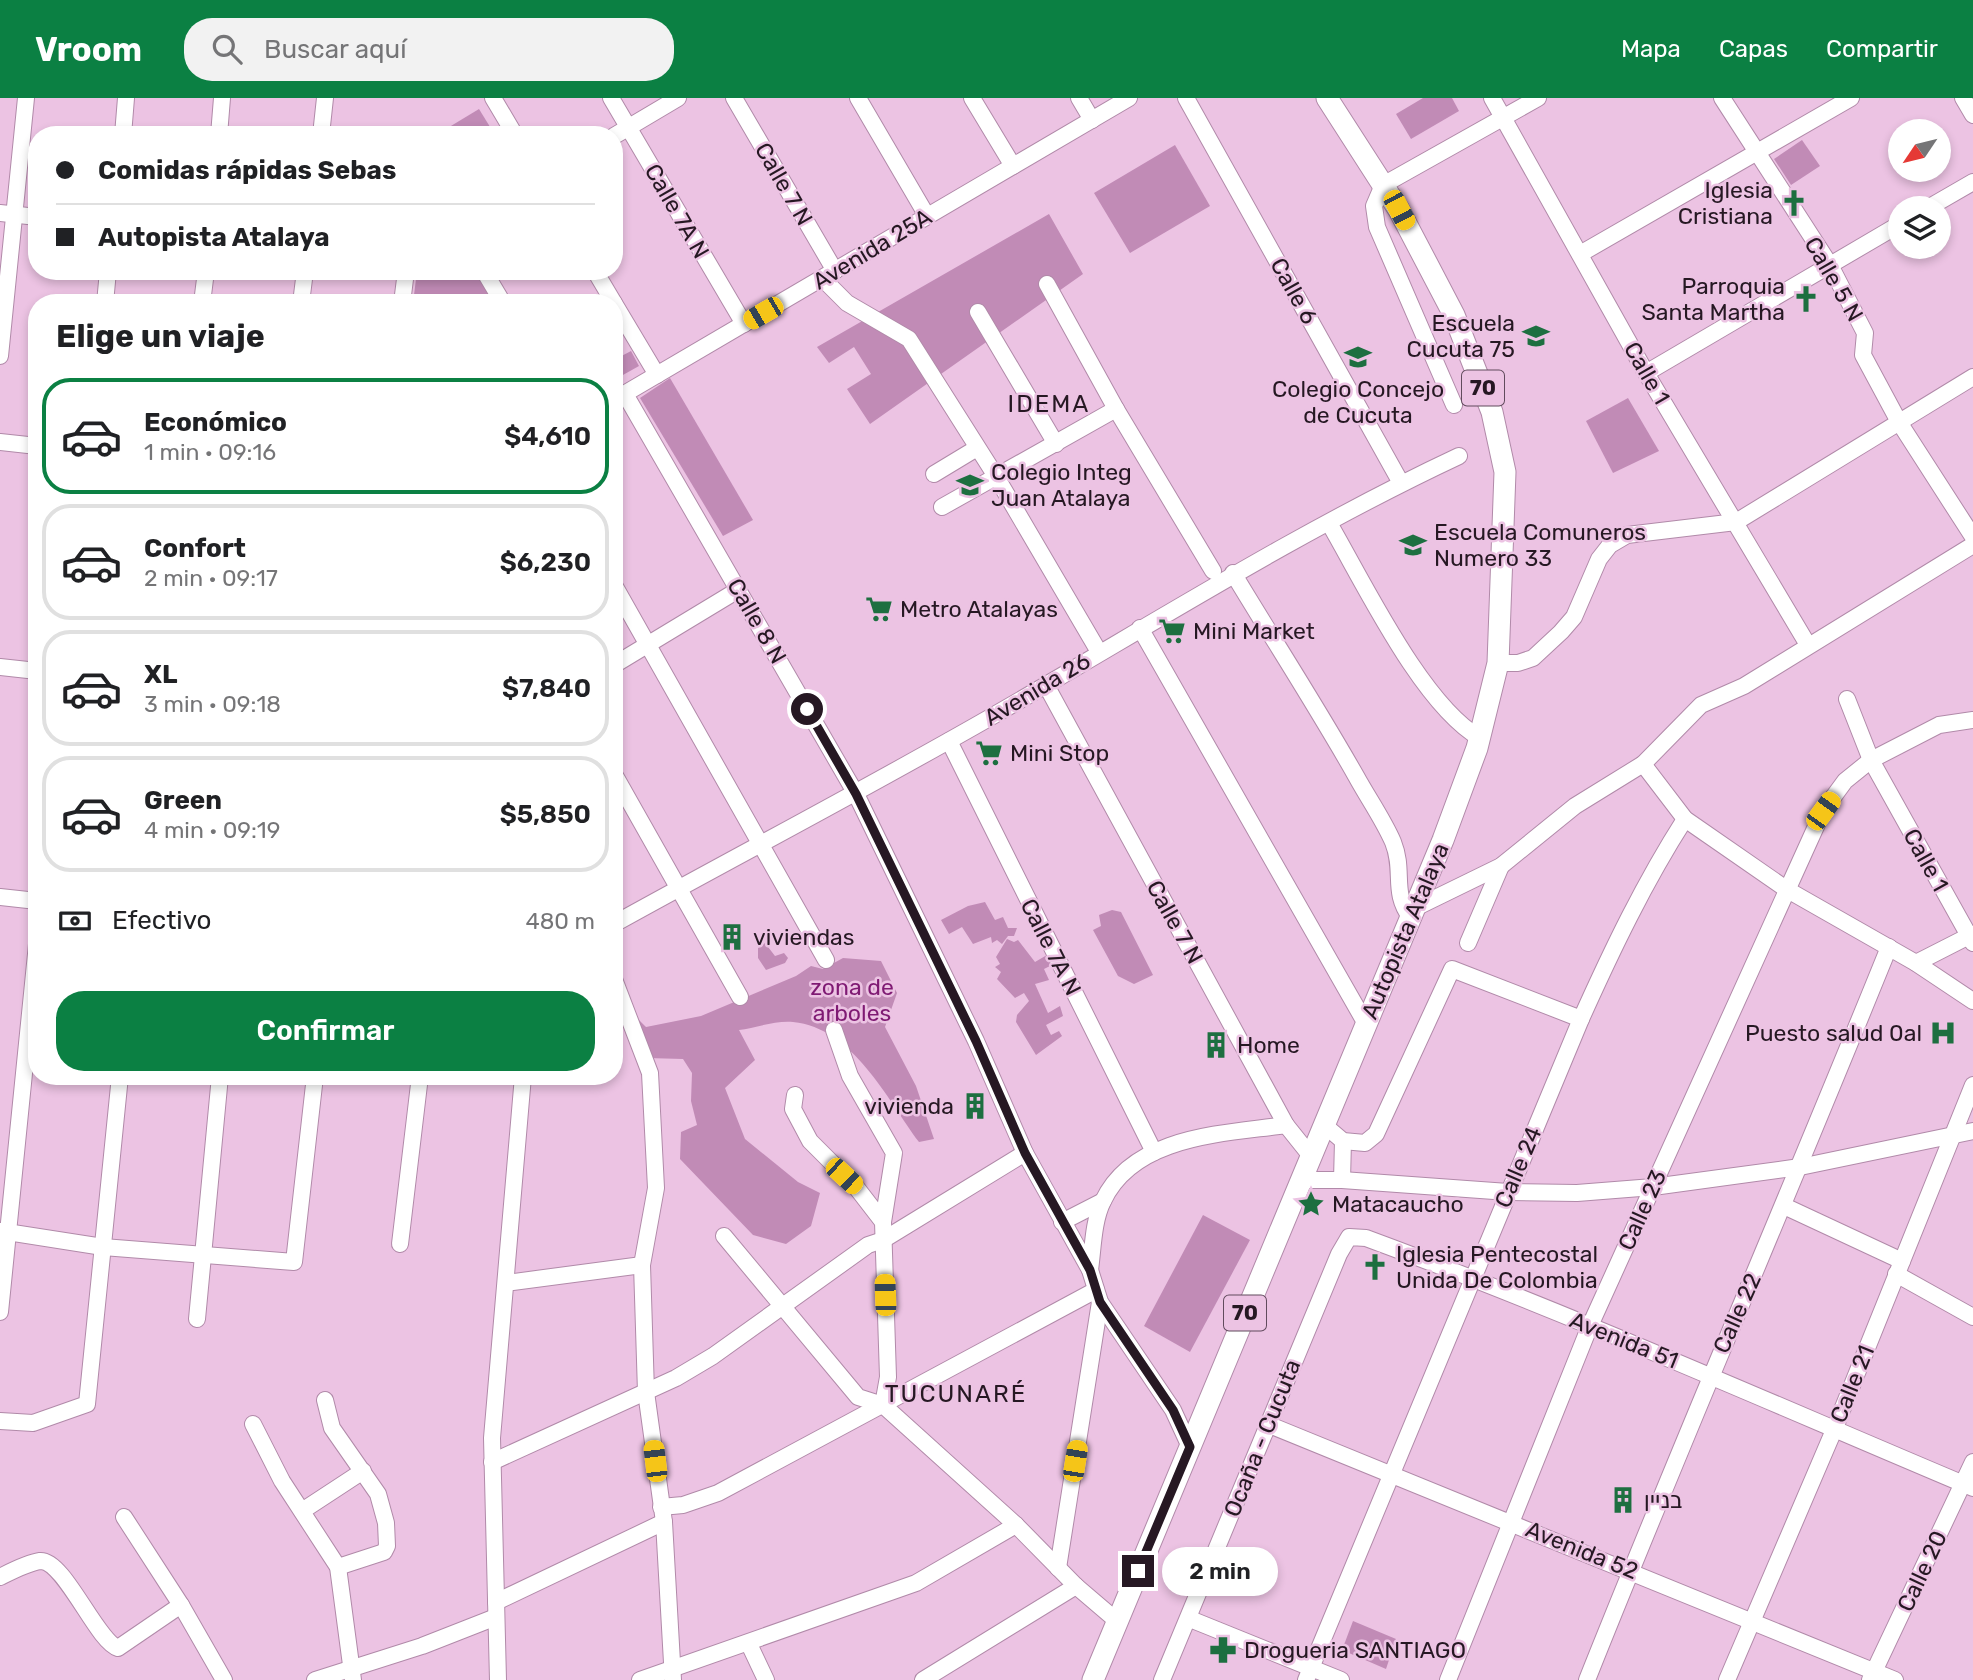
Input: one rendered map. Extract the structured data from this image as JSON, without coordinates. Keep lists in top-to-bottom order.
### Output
{
  "streets": {
    "main road": ["70", "Autopista Atalaya"],
    "street": [
      "Calle 7 N",
      "Calle 7A N",
      "Avenida 25A",
      "Calle 5 N",
      "Calle 6",
      "Calle 1",
      "Calle 8 N",
      "Avenida 26",
      "Calle 24",
      "Calle 23",
      "Calle 22",
      "Avenida 51",
      "Calle 21",
      "Ocaña - Cucuta",
      "Avenida 52",
      "Calle 20"
    ]
  },
  "crossings": [
    ["Calle 7 N", "Avenida 25A"],
    ["Calle 7 N", "Avenida 26"],
    ["Calle 7 N", "Autopista Atalaya"],
    ["Calle 7A N", "Avenida 25A"],
    ["Calle 7A N", "Avenida 26"],
    ["Calle 6", "Avenida 26"],
    ["Calle 1", "Calle 23"],
    ["Calle 8 N", "Avenida 26"],
    ["Calle 8 N", "Autopista Atalaya"],
    ["Calle 24", "Avenida 51"],
    ["Calle 24", "Avenida 52"],
    ["Calle 23", "Avenida 51"],
    ["Calle 23", "Avenida 52"],
    ["Calle 22", "Avenida 51"],
    ["Calle 22", "Avenida 52"],
    ["Avenida 51", "Calle 21"],
    ["Avenida 51", "Ocaña - Cucuta"],
    ["Avenida 51", "Calle 20"],
    ["Calle 21", "Avenida 52"],
    ["Ocaña - Cucuta", "Avenida 52"],
    ["Avenida 52", "Calle 20"]
  ],
  "districts": ["IDEMA", "TUCUNARÉ"],
  "parks": ["zona de arboles"],
  "places": {
    "church": ["Iglesia Cristiana", "Parroquia Santa Martha", "Iglesia Pentecostal Unida De Colombia"],
    "school or university": [
      "Escuela Cucuta 75",
      "Colegio Concejo de Cucuta",
      "Colegio Integ Juan Atalaya",
      "Escuela Comuneros Numero 33"
    ],
    "supermarket": ["Metro Atalayas", "Mini Market", "Mini Stop"],
    "building": [
      "viviendas",
      "Home",
      "vivienda",
      "בניין"
    ],
    "hospital": ["Puesto salud 0al"],
    "place": ["Matacaucho"],
    "pharmacy": ["Drogueria SANTIAGO"]
  },
  "north": "bottom left",
  "page": {
    "header": "Vroom",
    "search": "Buscar aquí",
    "nav": ["Mapa", "Capas", "Compartir"],
    "banner": ["Comidas rápidas Sebas", "Autopista Atalaya"],
    "heading": "Elige un viaje",
    "list": [
      {
        "name": "Económico",
        "note": "1 min · 09:16",
        "value": "$4,610"
      },
      {
        "name": "Confort",
        "note": "2 min · 09:17",
        "value": "$6,230"
      },
      {
        "name": "XL",
        "note": "3 min · 09:18",
        "value": "$7,840"
      },
      {
        "name": "Green",
        "note": "4 min · 09:19",
        "value": "$5,850"
      }
    ],
    "pay": ["Efectivo", "480 m"],
    "buttons": "Confirmar",
    "bubble": "2 min"
  }
}
